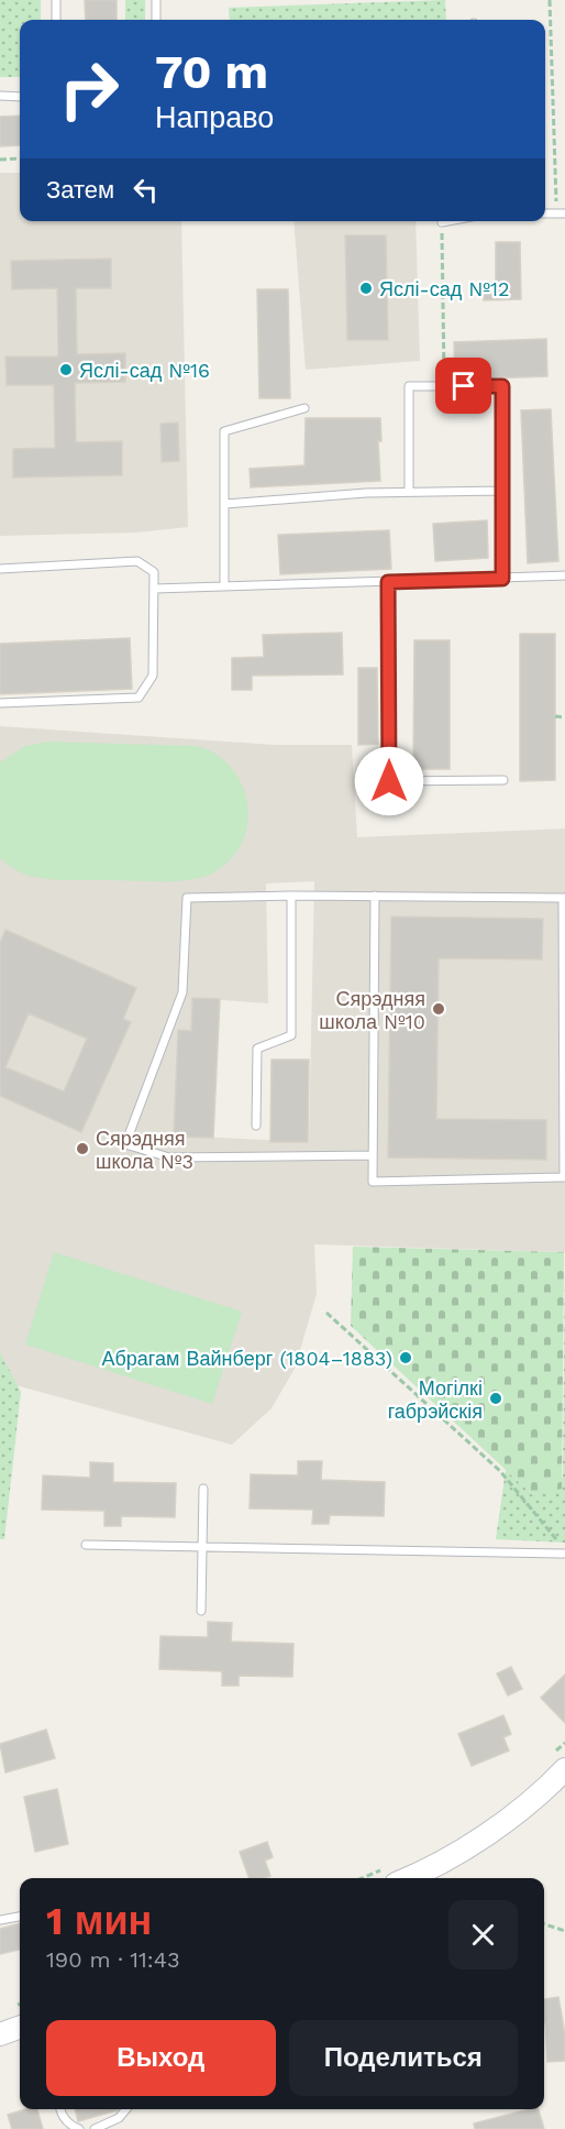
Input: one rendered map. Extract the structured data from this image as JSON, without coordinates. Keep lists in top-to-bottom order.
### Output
{
  "places": [
    "Яслі-сад №12",
    "Яслі-сад №16",
    "Сярэдняя школа №10",
    "Сярэдняя школа №3",
    "Абрагам Вайнберг (1804–1883)",
    "Могілкі габрэйскія"
  ],
  "page": {
    "turn": ["70 m", "Направо"],
    "then": "Затем",
    "heading": ["1 мин", "190 m · 11:43"],
    "buttons": ["Выход", "Поделиться"]
  }
}
